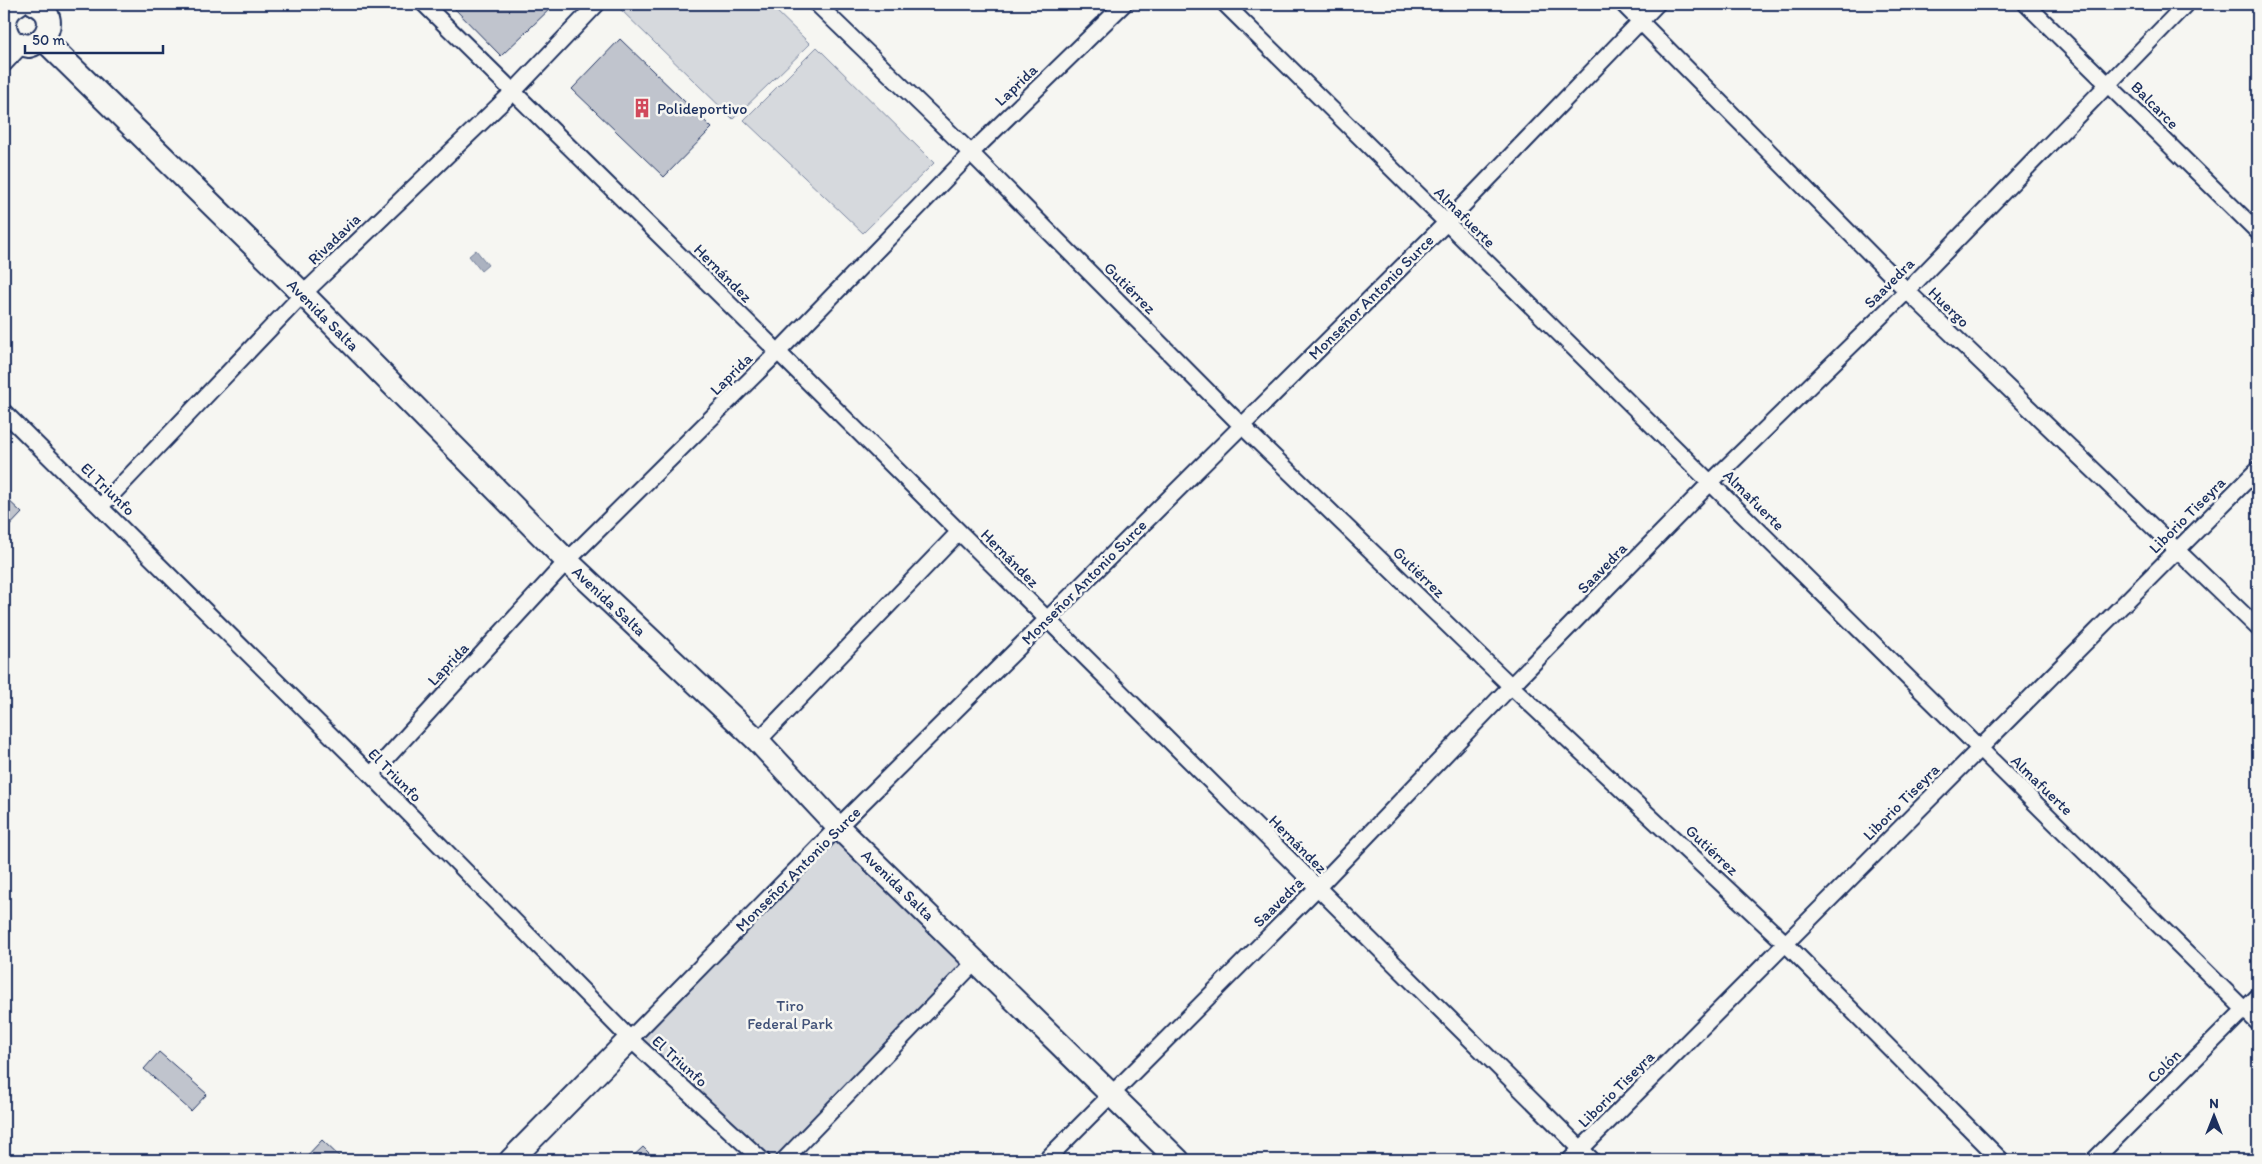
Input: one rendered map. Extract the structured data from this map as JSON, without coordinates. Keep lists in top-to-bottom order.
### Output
{
  "streets": {
    "main road": ["Monseñor Antonio Surce", "Avenida Salta"],
    "street": [
      "Laprida",
      "Balcarce",
      "Almafuerte",
      "Rivadavia",
      "Hernández",
      "Saavedra",
      "Gutiérrez",
      "Huergo",
      "El Triunfo",
      "Liborio Tiseyra",
      "Colón"
    ]
  },
  "crossings": [
    ["Laprida", "Hernández"],
    ["Laprida", "Gutiérrez"],
    ["Laprida", "Avenida Salta"],
    ["Laprida", "El Triunfo"],
    ["Balcarce", "Saavedra"],
    ["Almafuerte", "Saavedra"],
    ["Almafuerte", "Monseñor Antonio Surce"],
    ["Almafuerte", "Liborio Tiseyra"],
    ["Almafuerte", "Colón"],
    ["Rivadavia", "Hernández"],
    ["Rivadavia", "Avenida Salta"],
    ["Rivadavia", "El Triunfo"],
    ["Hernández", "Saavedra"],
    ["Hernández", "Monseñor Antonio Surce"],
    ["Hernández", "Liborio Tiseyra"],
    ["Saavedra", "Gutiérrez"],
    ["Saavedra", "Huergo"],
    ["Saavedra", "Avenida Salta"],
    ["Gutiérrez", "Monseñor Antonio Surce"],
    ["Gutiérrez", "Liborio Tiseyra"],
    ["Monseñor Antonio Surce", "Huergo"],
    ["Monseñor Antonio Surce", "Avenida Salta"],
    ["Monseñor Antonio Surce", "El Triunfo"],
    ["Huergo", "Liborio Tiseyra"]
  ],
  "parks": ["Tiro Federal Park"],
  "places": {
    "building": ["Polideportivo"]
  },
  "scale_bar": "50 m",
  "north": "top"
}
